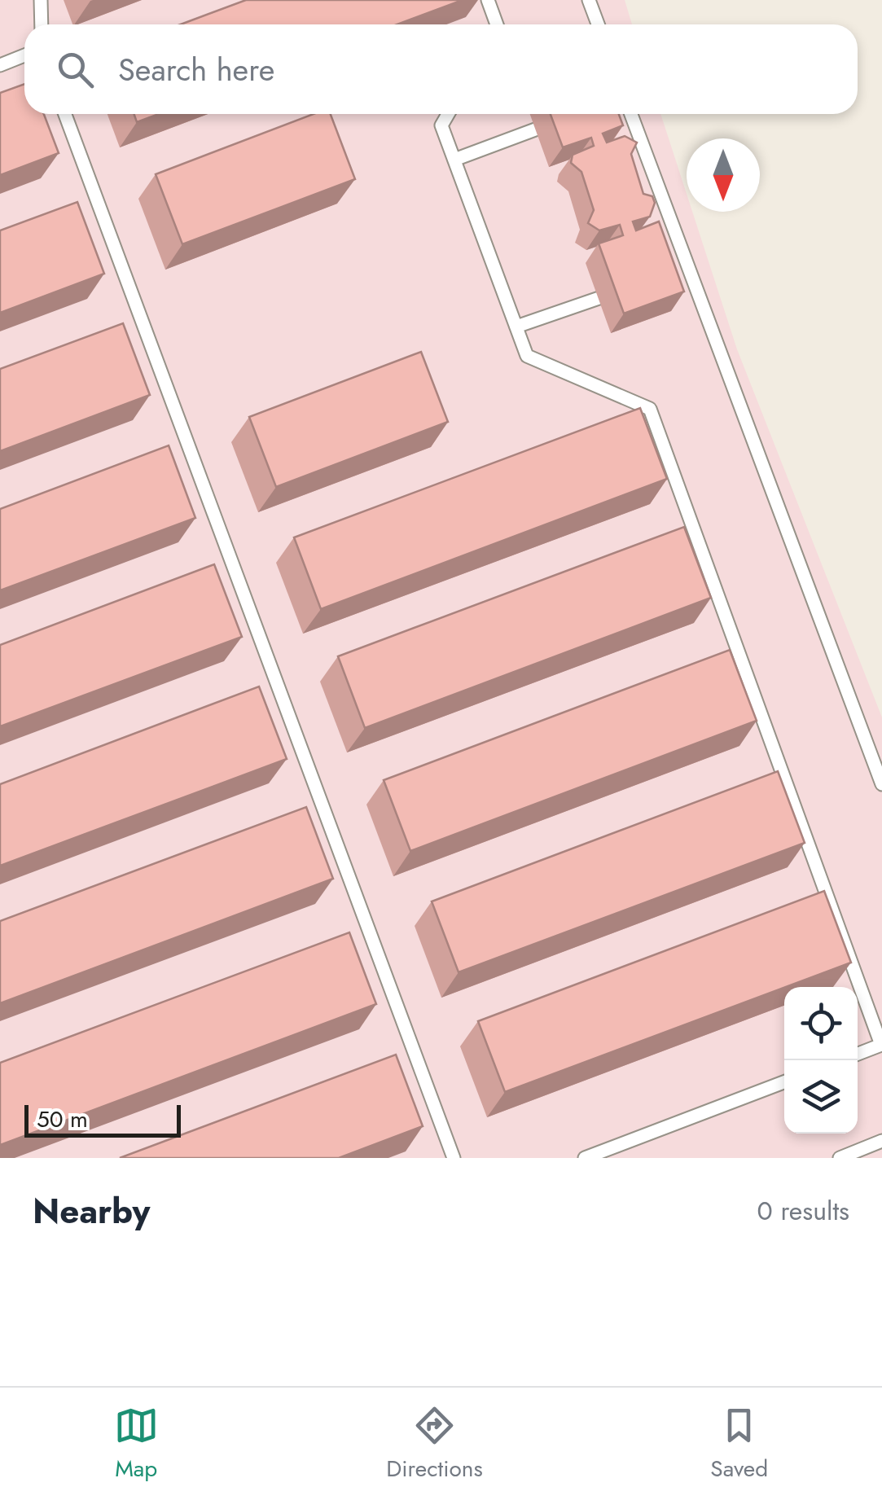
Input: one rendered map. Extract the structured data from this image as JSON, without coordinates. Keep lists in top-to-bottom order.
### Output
{
  "scale_bar": "50 m",
  "north": "bottom",
  "page": {
    "search": "Search here",
    "scale": "50 m",
    "heading": ["Nearby", "0 results"],
    "nav": ["Map", "Directions", "Saved"]
  }
}
